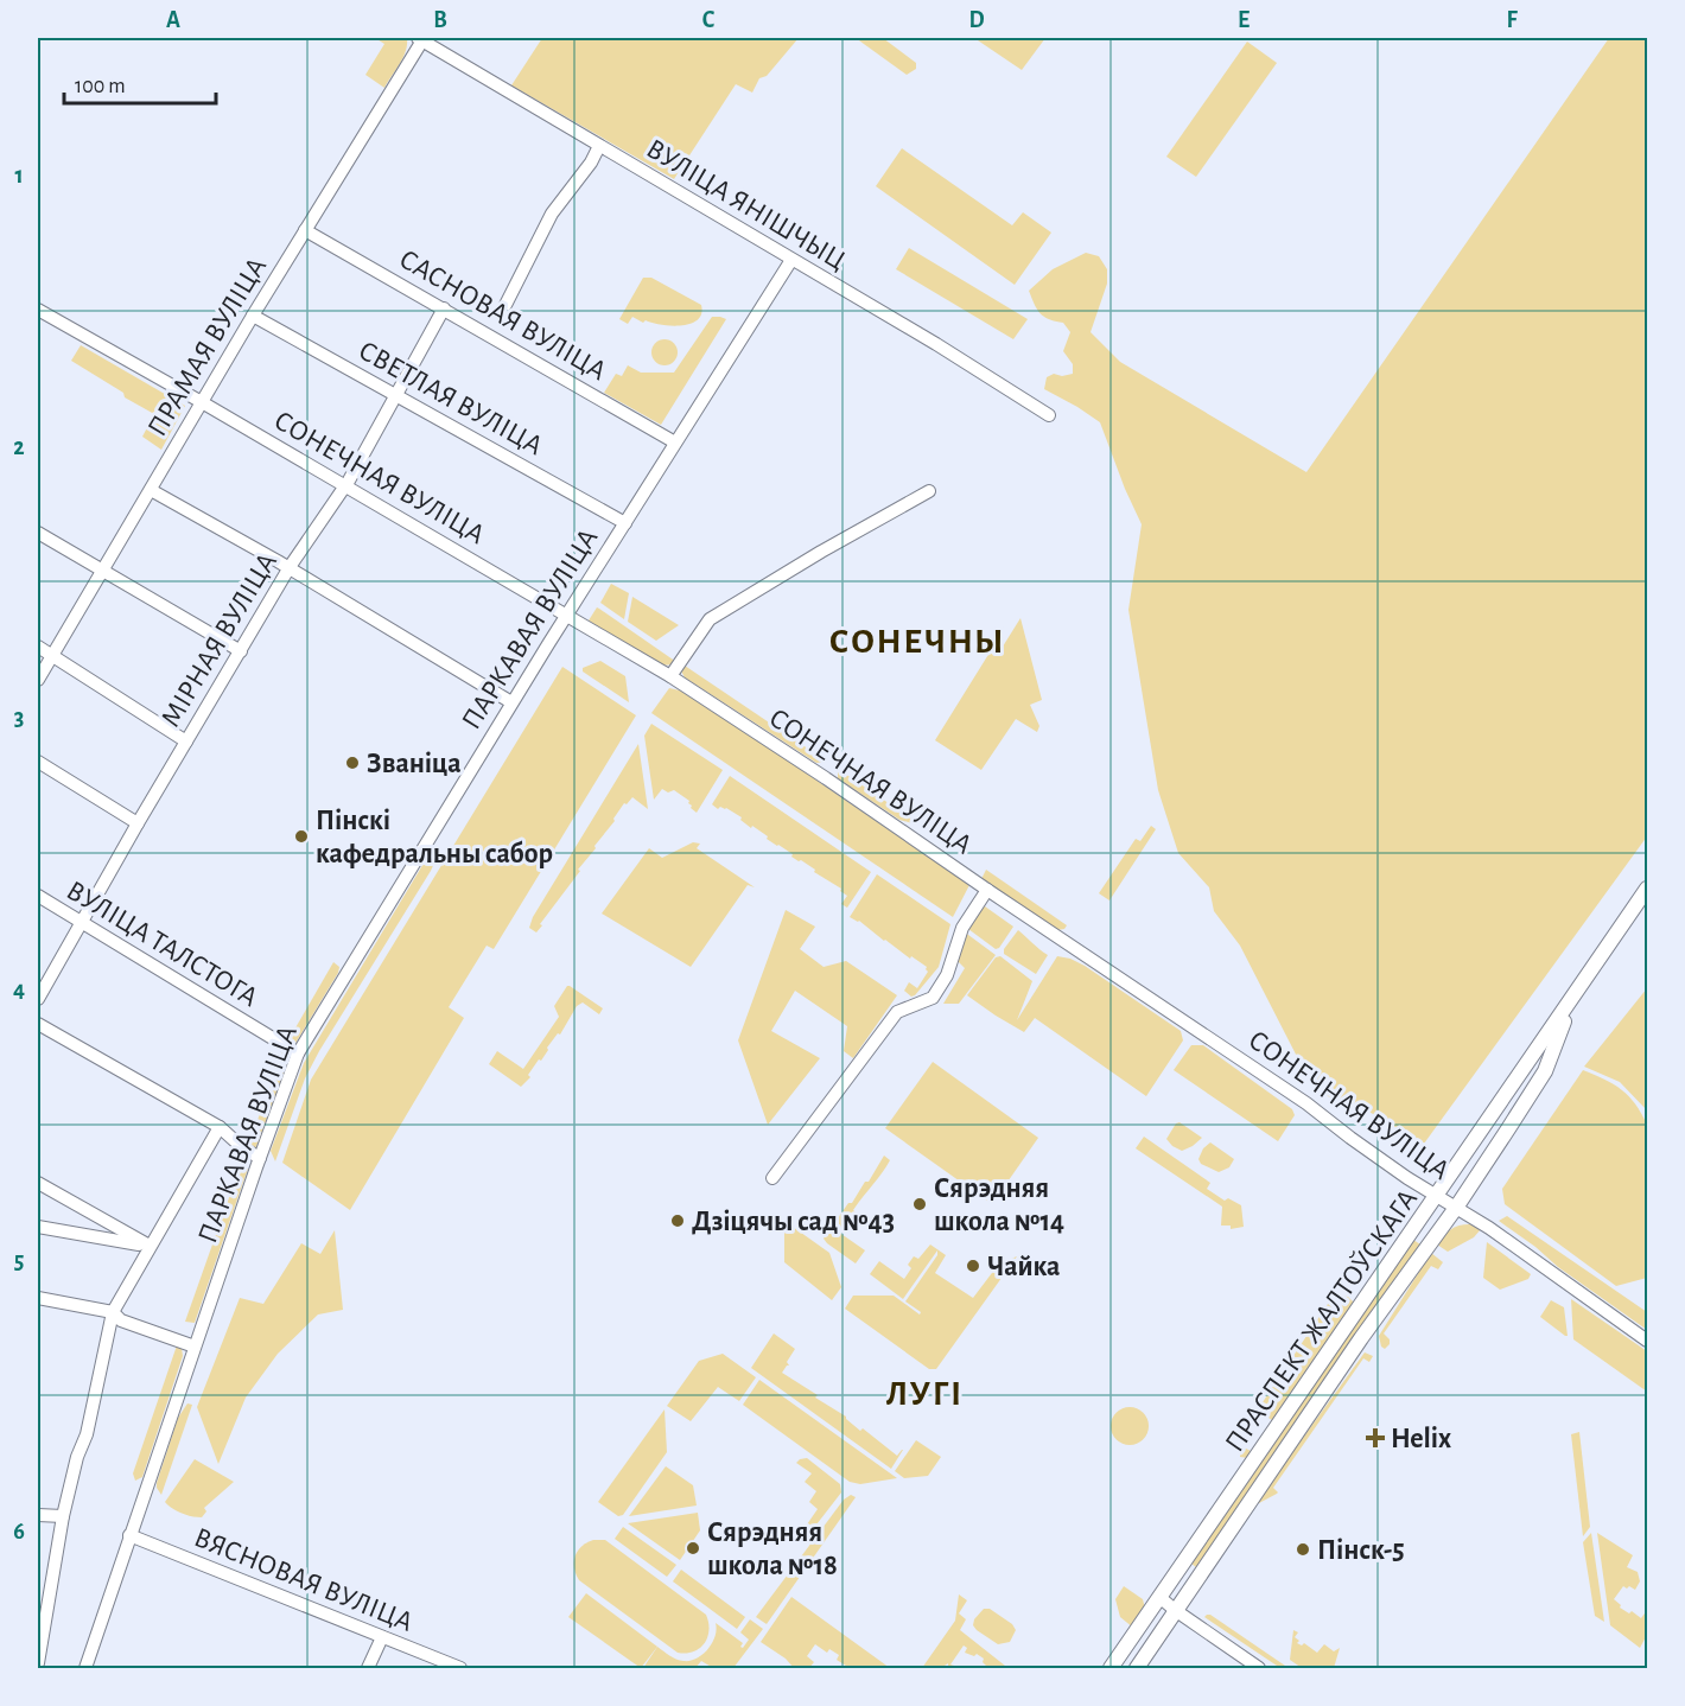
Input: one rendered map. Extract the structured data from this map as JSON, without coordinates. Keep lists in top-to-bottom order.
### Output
{
  "streets": {
    "main road": ["ПРАСПЕКТ ЖАЛТОЎСКАГА"],
    "street": [
      "ВУЛІЦА ЯНІШЧЫЦ",
      "САСНОВАЯ ВУЛІЦА",
      "ПРАМАЯ ВУЛІЦА",
      "СВЕТЛАЯ ВУЛІЦА",
      "СОНЕЧНАЯ ВУЛІЦА",
      "ПАРКАВАЯ ВУЛІЦА",
      "МІРНАЯ ВУЛІЦА",
      "ВУЛІЦА ТАЛСТОГА",
      "ВЯСНОВАЯ ВУЛІЦА"
    ]
  },
  "crossings": [
    ["ВУЛІЦА ЯНІШЧЫЦ", "ПРАМАЯ ВУЛІЦА"],
    ["ВУЛІЦА ЯНІШЧЫЦ", "ПАРКАВАЯ ВУЛІЦА"],
    ["САСНОВАЯ ВУЛІЦА", "ПРАМАЯ ВУЛІЦА"],
    ["САСНОВАЯ ВУЛІЦА", "ПАРКАВАЯ ВУЛІЦА"],
    ["САСНОВАЯ ВУЛІЦА", "МІРНАЯ ВУЛІЦА"],
    ["ПРАМАЯ ВУЛІЦА", "СВЕТЛАЯ ВУЛІЦА"],
    ["ПРАМАЯ ВУЛІЦА", "СОНЕЧНАЯ ВУЛІЦА"],
    ["СВЕТЛАЯ ВУЛІЦА", "ПАРКАВАЯ ВУЛІЦА"],
    ["СВЕТЛАЯ ВУЛІЦА", "МІРНАЯ ВУЛІЦА"],
    ["СОНЕЧНАЯ ВУЛІЦА", "ПАРКАВАЯ ВУЛІЦА"],
    ["СОНЕЧНАЯ ВУЛІЦА", "МІРНАЯ ВУЛІЦА"],
    ["СОНЕЧНАЯ ВУЛІЦА", "ПРАСПЕКТ ЖАЛТОЎСКАГА"],
    ["ПАРКАВАЯ ВУЛІЦА", "ВУЛІЦА ТАЛСТОГА"],
    ["ПАРКАВАЯ ВУЛІЦА", "ВЯСНОВАЯ ВУЛІЦА"],
    ["МІРНАЯ ВУЛІЦА", "ВУЛІЦА ТАЛСТОГА"]
  ],
  "districts": ["СОНЕЧНЫ", "ЛУГІ"],
  "places": {
    "other": [
      "Званіца",
      "Пінскі кафедральны сабор",
      "Сярэдняя школа №14",
      "Дзіцячы сад №43",
      "Чайка",
      "Сярэдняя школа №18",
      "Пінск-5"
    ],
    "health": ["Helix"]
  },
  "scale_bar": "100 m",
  "grid": {
    "columns": [
      "A",
      "B",
      "C",
      "D",
      "E",
      "F"
    ],
    "rows": [
      "1",
      "2",
      "3",
      "4",
      "5",
      "6"
    ]
  }
}
